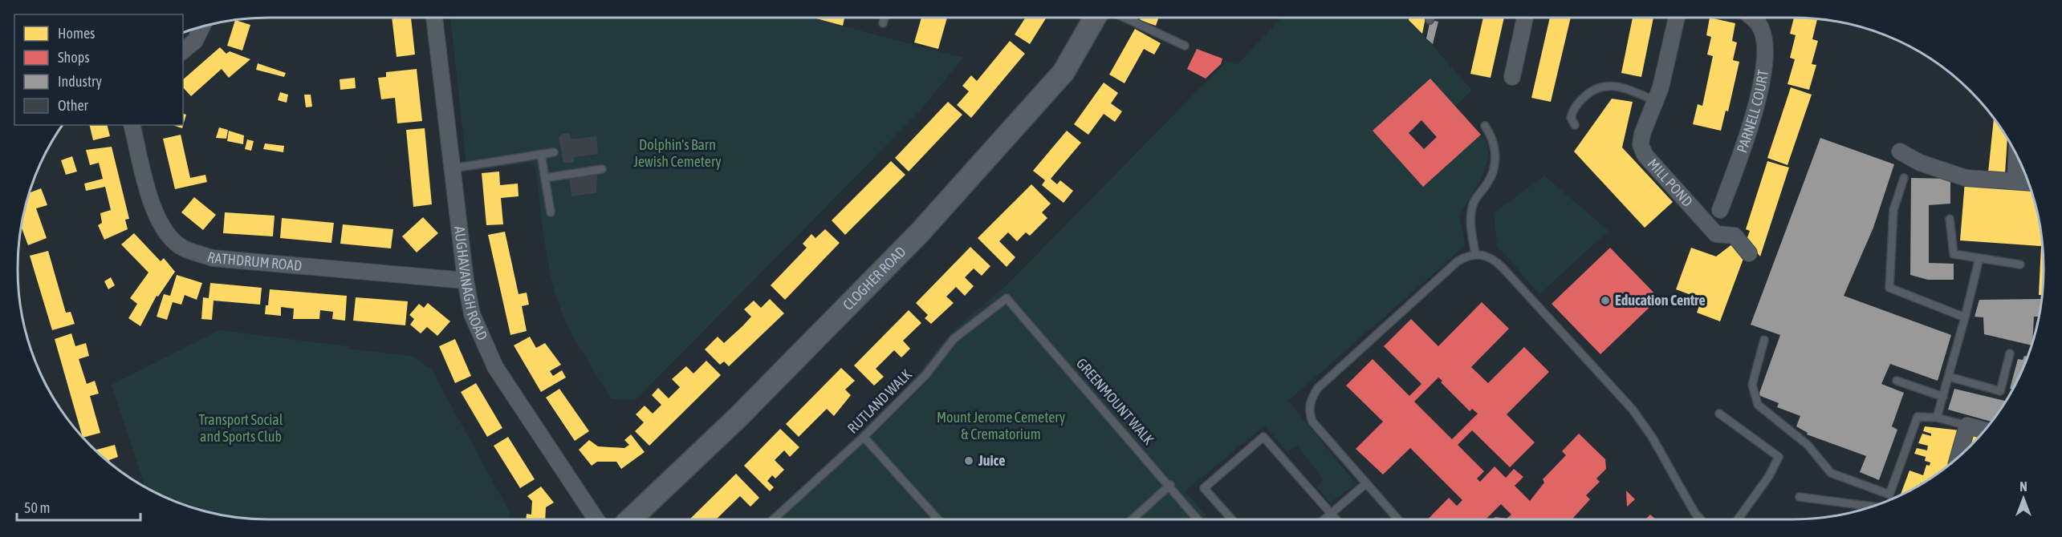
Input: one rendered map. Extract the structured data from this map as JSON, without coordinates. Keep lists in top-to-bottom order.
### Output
{
  "streets": {
    "street": [
      "PARNELL COURT",
      "MILL POND",
      "RATHDRUM ROAD",
      "CLOGHER ROAD",
      "AUGHAVANAGH ROAD"
    ],
    "lane": ["RUTLAND WALK", "GREENMOUNT WALK"]
  },
  "crossings": [
    ["RATHDRUM ROAD", "AUGHAVANAGH ROAD"],
    ["RUTLAND WALK", "GREENMOUNT WALK"]
  ],
  "parks": ["Dolphin's Barn Jewish Cemetery", "Mount Jerome Cemetery & Crematorium", "Transport Social and Sports Club"],
  "places": ["Education Centre", "Juice"],
  "legend": [
    "Homes",
    "Shops",
    "Industry",
    "Other"
  ],
  "scale_bar": "50 m",
  "north": "top"
}
